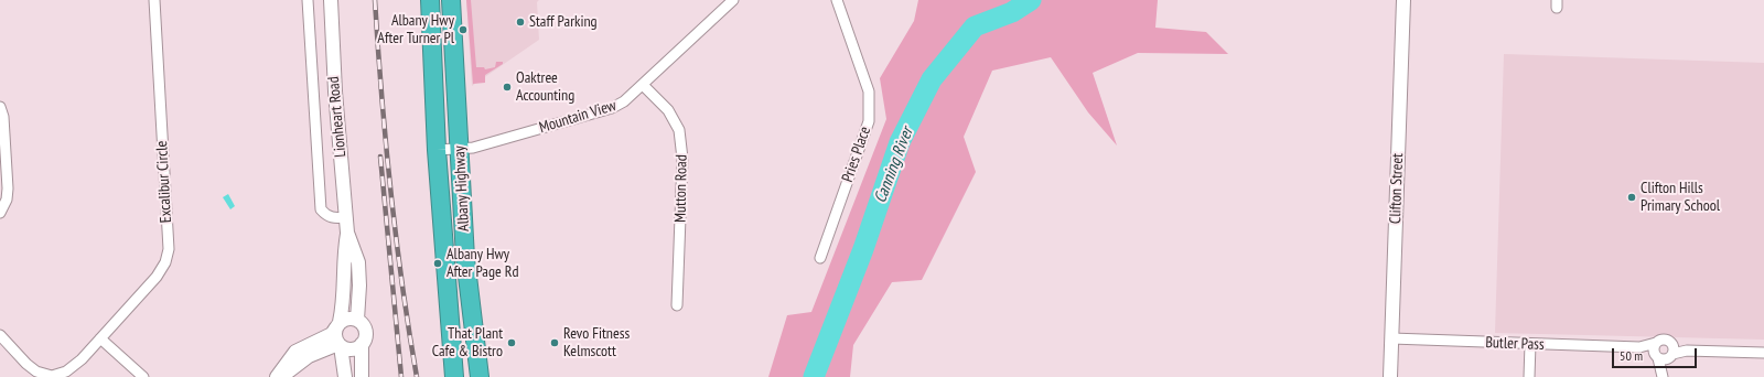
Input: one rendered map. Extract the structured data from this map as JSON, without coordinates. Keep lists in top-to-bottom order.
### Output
{
  "streets": {
    "highway": ["Albany Highway"],
    "main road": ["Lionheart Road", "Clifton Street"],
    "street": [
      "Mountain View",
      "Pries Place",
      "Excalibur Circle",
      "Mutton Road",
      "Butler Pass"
    ]
  },
  "crossings": [
    ["Mountain View", "Albany Highway"],
    ["Mountain View", "Mutton Road"],
    ["Clifton Street", "Butler Pass"]
  ],
  "water": ["Canning River"],
  "places": [
    "Staff Parking",
    "Albany Hwy After Turner Pl",
    "Oaktree Accounting",
    "Clifton Hills Primary School",
    "Albany Hwy After Page Rd",
    "That Plant Cafe & Bistro",
    "Revo Fitness Kelmscott"
  ],
  "scale_bar": "50 m"
}
